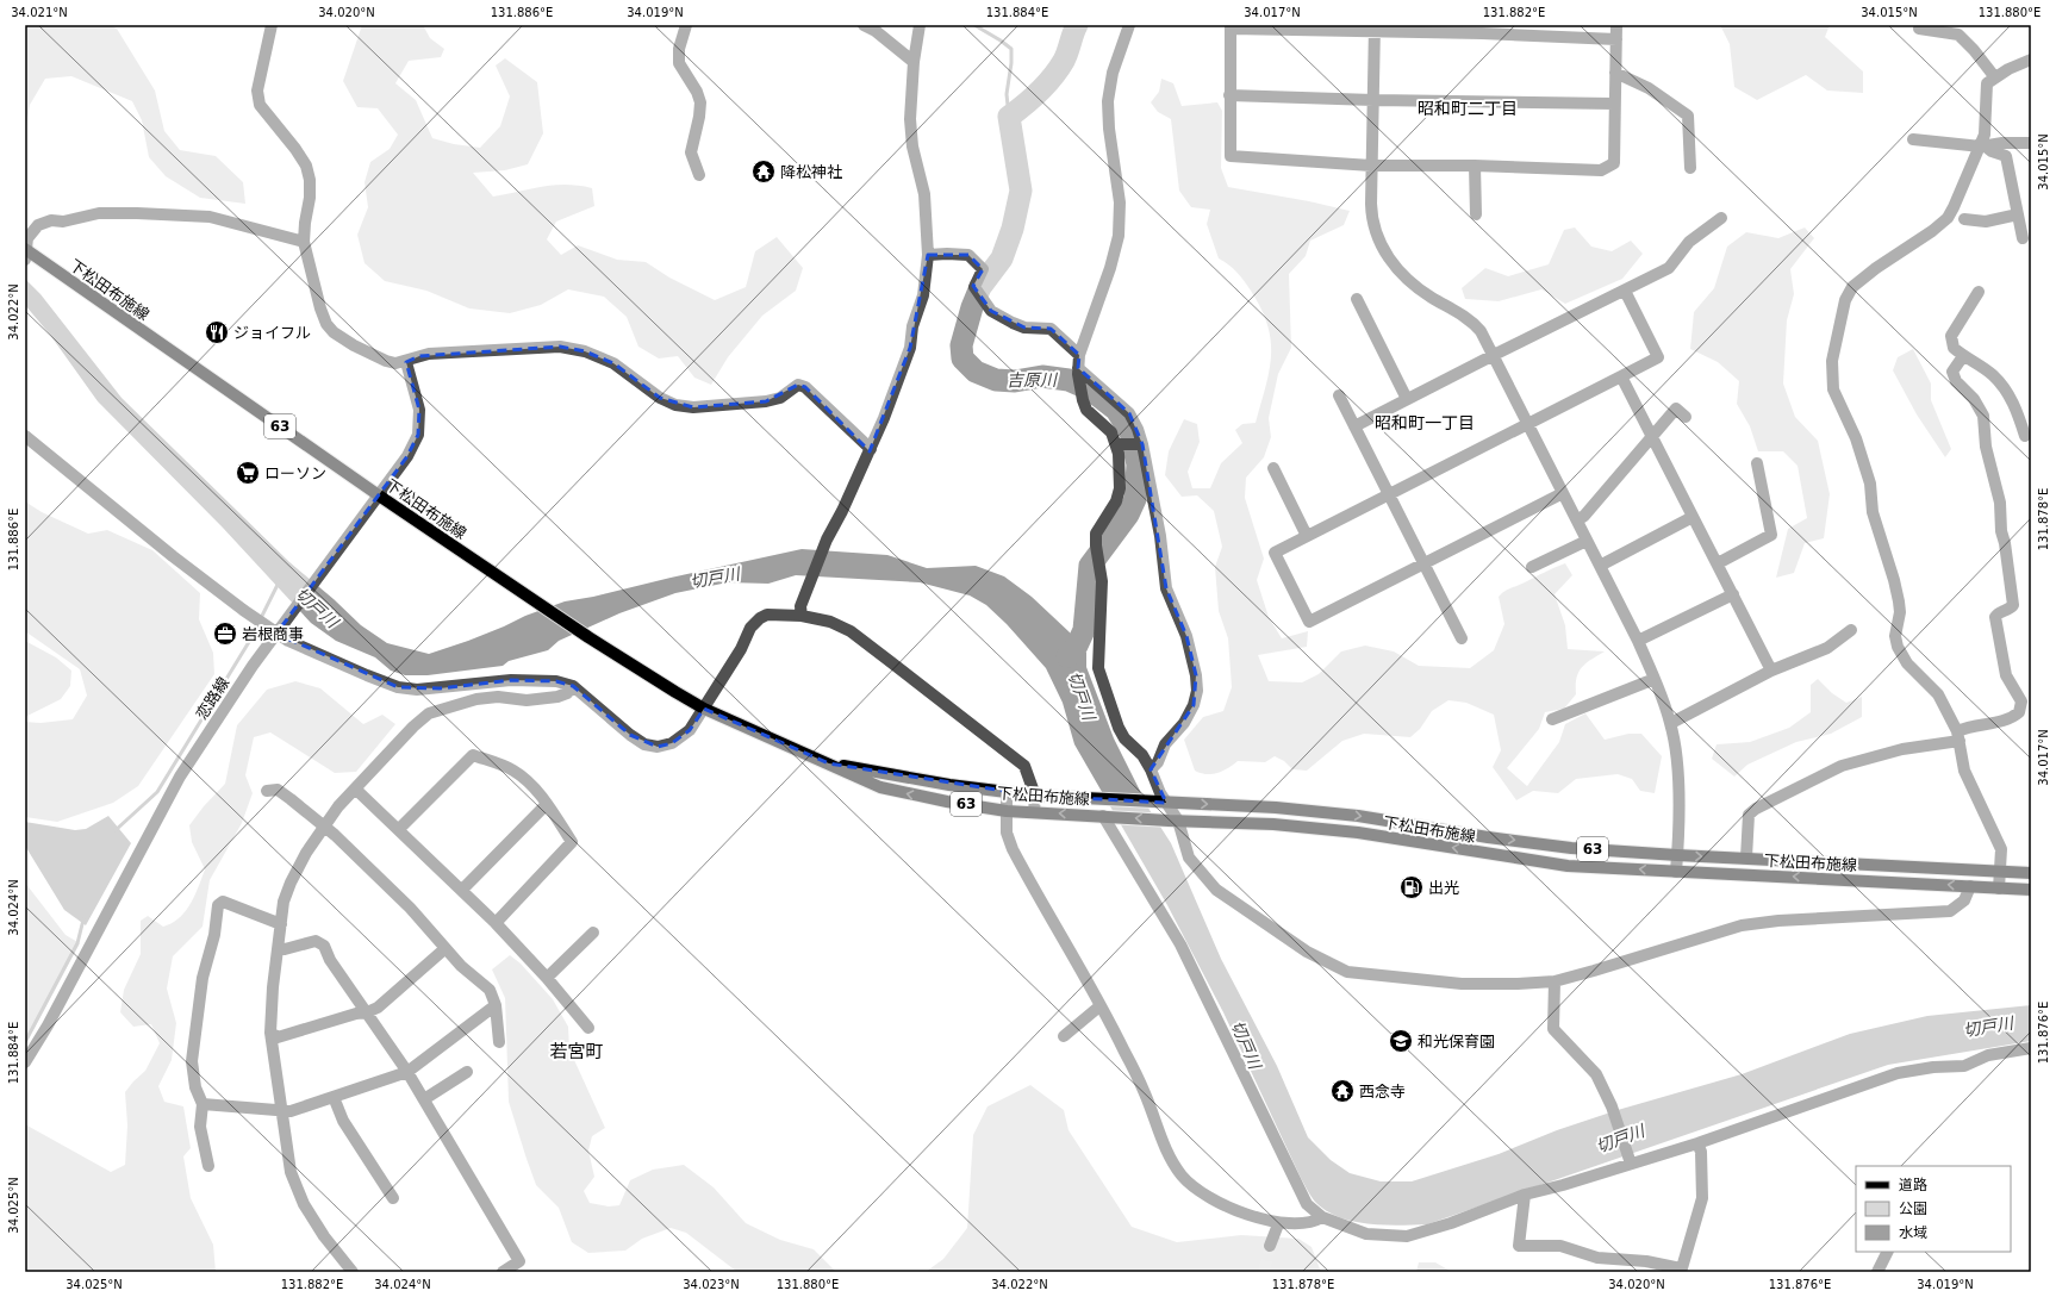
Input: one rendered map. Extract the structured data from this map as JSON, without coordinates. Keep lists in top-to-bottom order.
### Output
{
  "streets": {
    "main road": ["下松田布施線", "63"],
    "street": ["恋路線"]
  },
  "crossings": [
    ["下松田布施線", "恋路線"]
  ],
  "districts": ["昭和町二丁目", "昭和町一丁目", "若宮町"],
  "water": ["吉原川", "切戸川"],
  "places": {
    "temple": ["降松神社", "西念寺"],
    "restaurant": ["ジョイフル"],
    "supermarket": ["ローソン"],
    "office": ["岩根商事"],
    "fuel station": ["出光"],
    "school or university": ["和光保育園"]
  },
  "legend": ["道路", "公園", "水域"],
  "coordinates": [
    "34.021°N",
    "34.020°N",
    "131.886°E",
    "34.019°N",
    "131.884°E",
    "34.017°N",
    "131.882°E",
    "34.015°N",
    "131.880°E",
    "34.022°N",
    "131.878°E",
    "34.024°N",
    "131.876°E",
    "34.025°N",
    "34.023°N"
  ]
}
